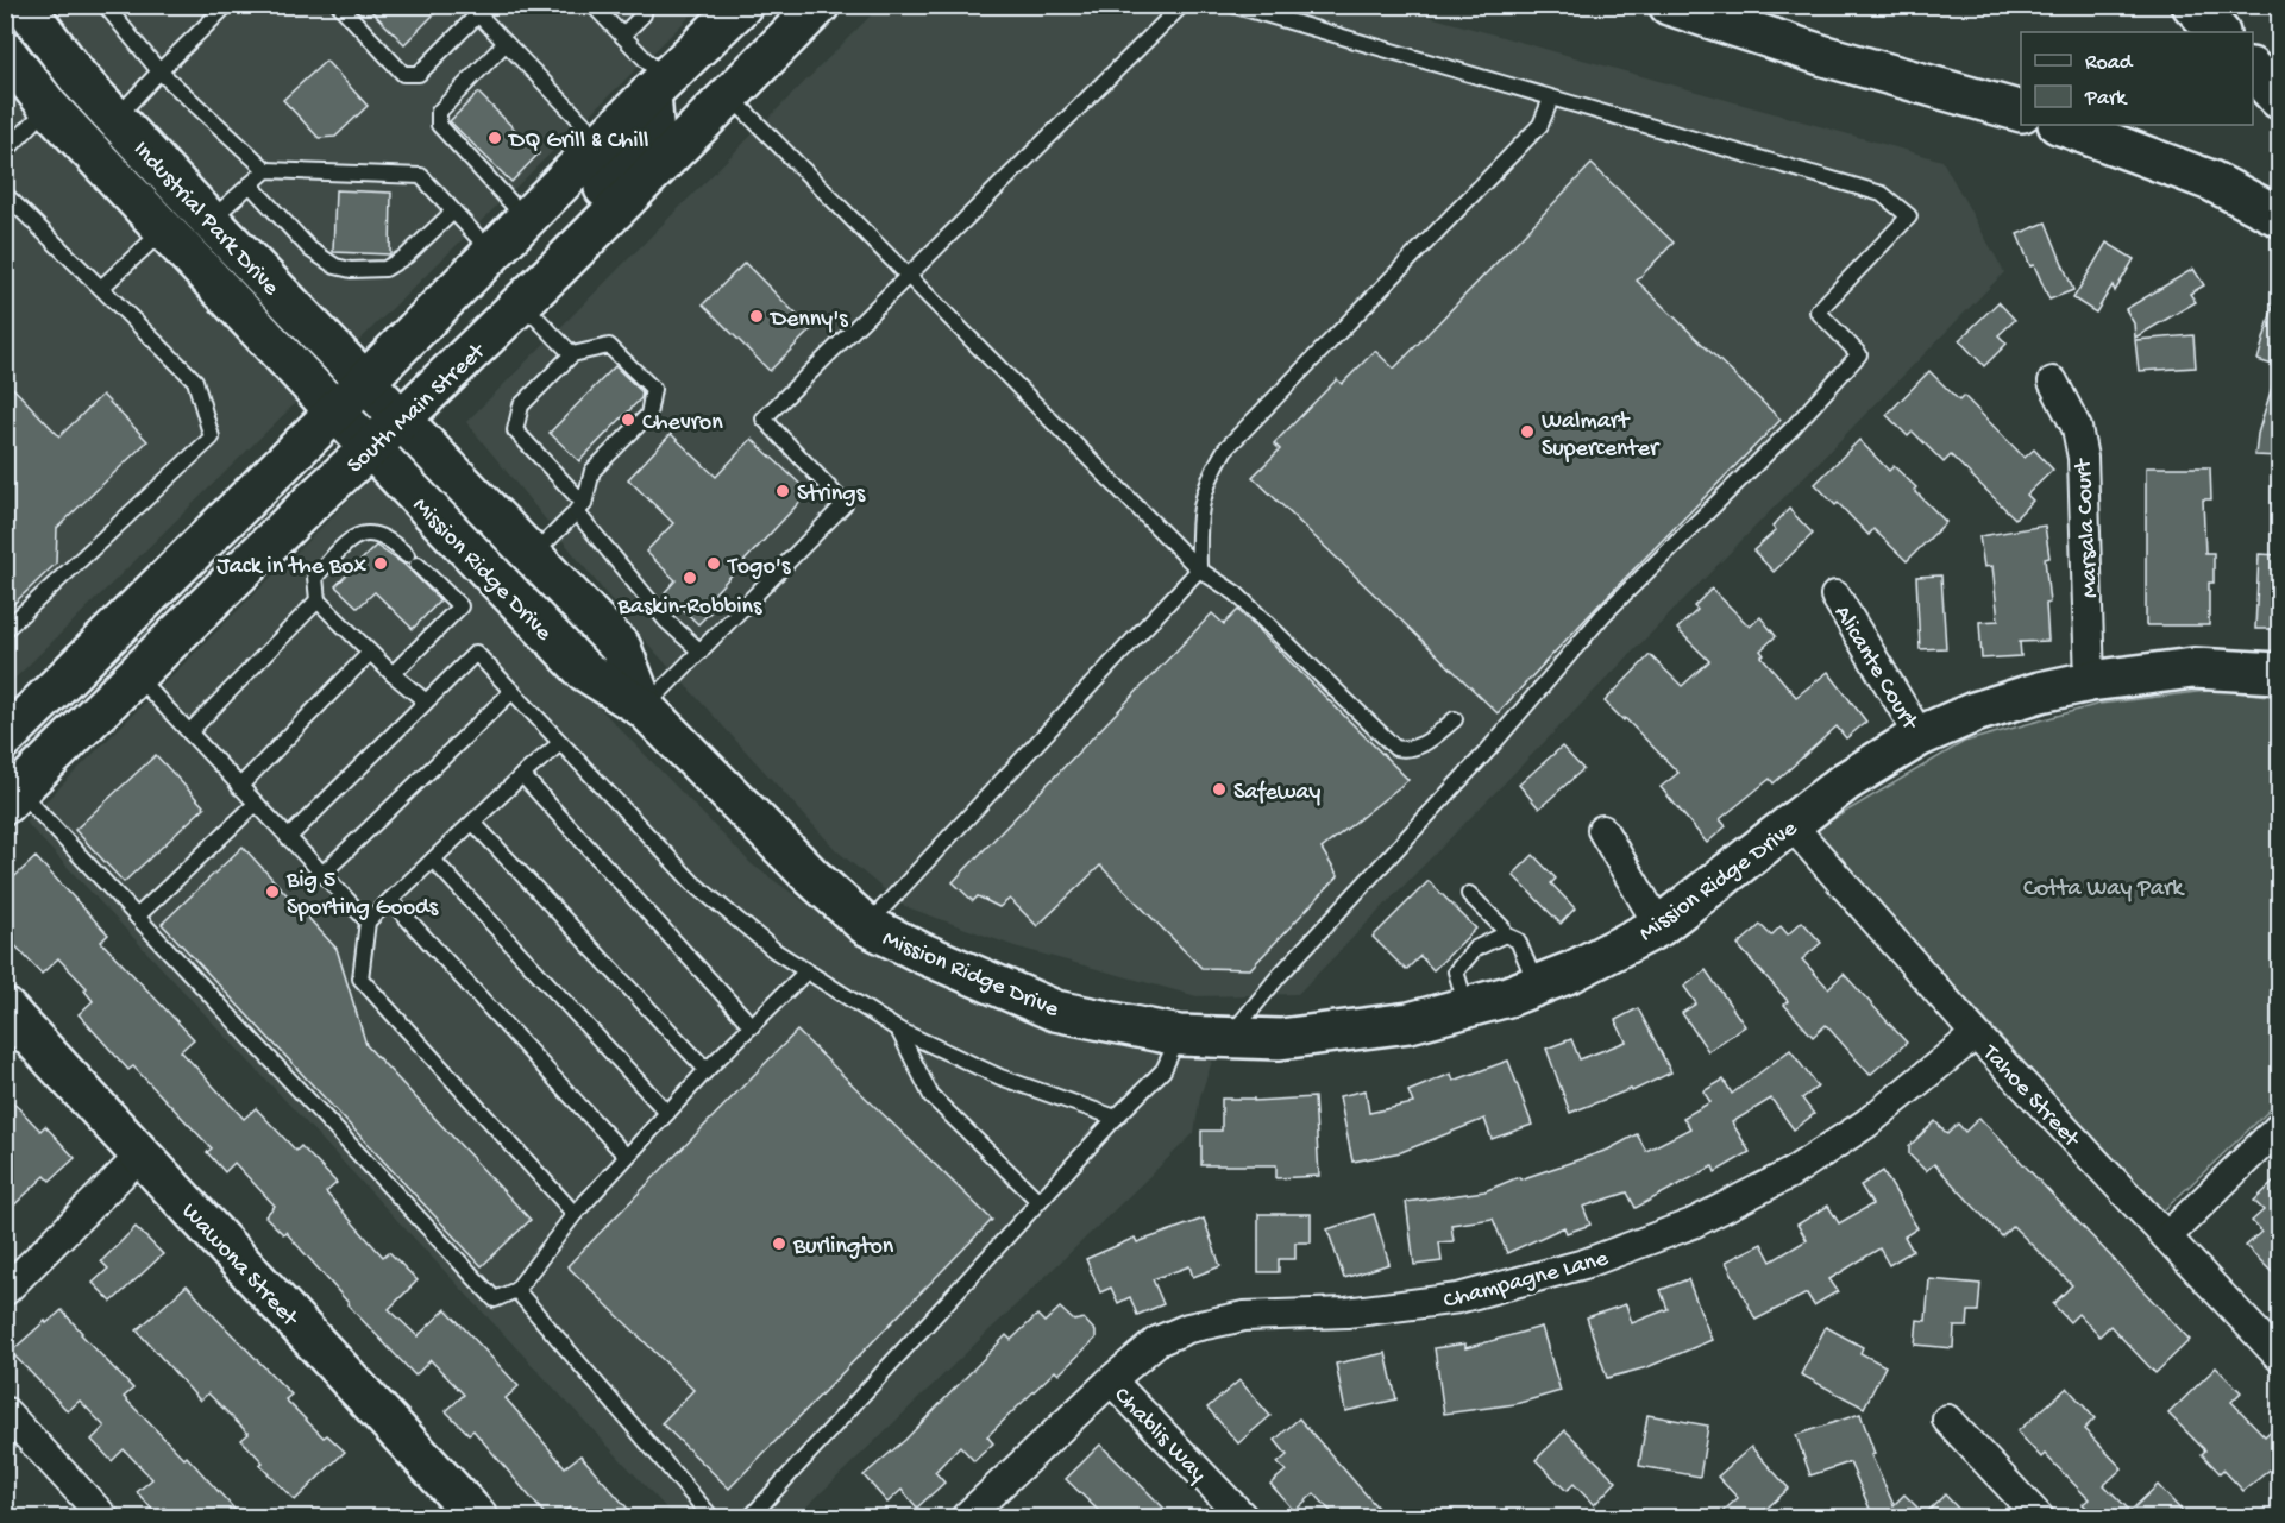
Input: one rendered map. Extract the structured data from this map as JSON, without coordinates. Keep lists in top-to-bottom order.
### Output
{
  "streets": {
    "main road": [
      "Industrial Park Drive",
      "South Main Street",
      "Mission Ridge Drive",
      "Wawona Street"
    ],
    "street": [
      "Marsala Court",
      "Alicante Court",
      "Tahoe Street",
      "Champagne Lane",
      "Chablis Way"
    ]
  },
  "crossings": [
    ["Industrial Park Drive", "South Main Street"],
    ["Industrial Park Drive", "Mission Ridge Drive"],
    ["South Main Street", "Mission Ridge Drive"],
    ["Marsala Court", "Mission Ridge Drive"],
    ["Mission Ridge Drive", "Alicante Court"],
    ["Mission Ridge Drive", "Tahoe Street"],
    ["Tahoe Street", "Champagne Lane"],
    ["Champagne Lane", "Chablis Way"]
  ],
  "parks": ["Cotta Way Park"],
  "places": [
    "DQ Grill & Chill",
    "Denny's",
    "Chevron",
    "Walmart Supercenter",
    "Strings",
    "Jack in the Box",
    "Togo's",
    "Baskin-Robbins",
    "Safeway",
    "Big 5 Sporting Goods",
    "Burlington"
  ],
  "legend": ["Road", "Park"]
}
